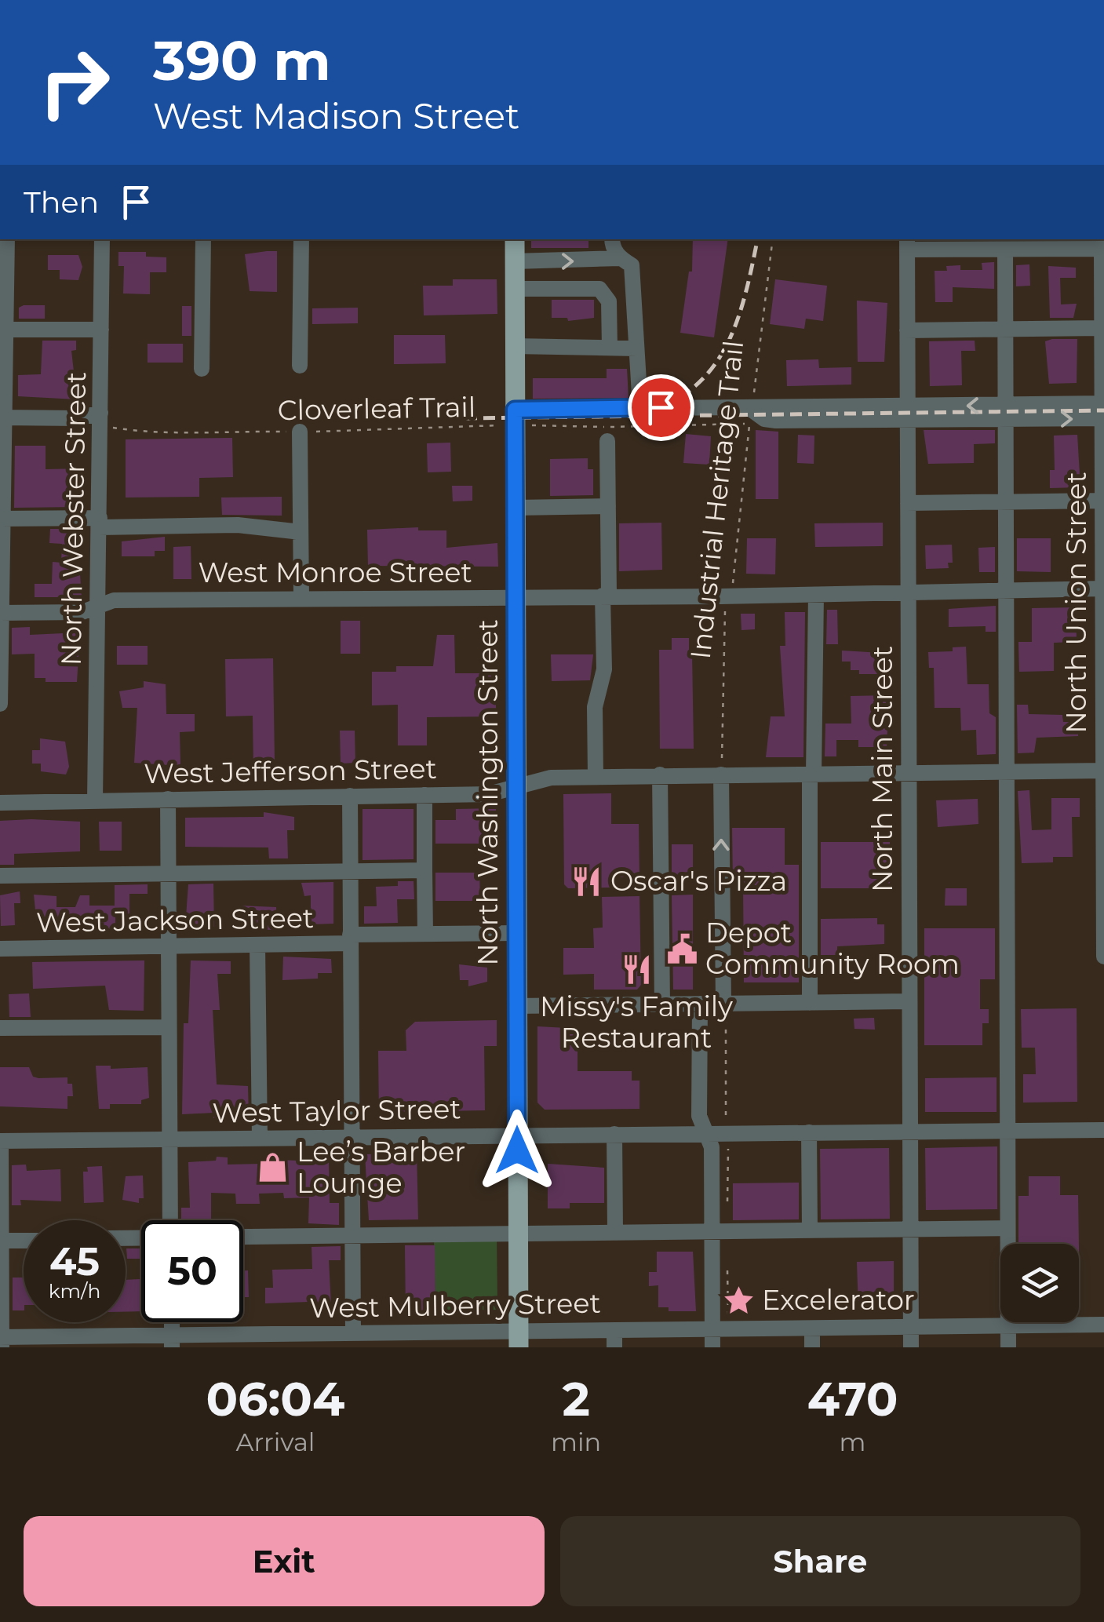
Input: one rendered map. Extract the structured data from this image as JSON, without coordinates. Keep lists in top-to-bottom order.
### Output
{
  "streets": {
    "main road": ["North Washington Street"],
    "street": [
      "North Webster Street",
      "West Monroe Street",
      "North Union Street",
      "North Main Street",
      "West Jefferson Street",
      "West Jackson Street",
      "West Taylor Street",
      "West Mulberry Street"
    ],
    "path": ["Cloverleaf Trail", "Industrial Heritage Trail"]
  },
  "crossings": [
    ["Cloverleaf Trail", "Industrial Heritage Trail"],
    ["Cloverleaf Trail", "North Webster Street"],
    ["Cloverleaf Trail", "North Washington Street"],
    ["Industrial Heritage Trail", "West Monroe Street"],
    ["Industrial Heritage Trail", "West Jefferson Street"],
    ["North Webster Street", "West Monroe Street"],
    ["North Webster Street", "West Jefferson Street"],
    ["West Monroe Street", "North Union Street"],
    ["West Monroe Street", "North Main Street"],
    ["West Monroe Street", "North Washington Street"],
    ["North Union Street", "West Jefferson Street"],
    ["North Main Street", "West Jefferson Street"],
    ["North Main Street", "West Taylor Street"],
    ["North Main Street", "West Mulberry Street"],
    ["West Jefferson Street", "North Washington Street"],
    ["North Washington Street", "West Jackson Street"],
    ["North Washington Street", "West Taylor Street"],
    ["North Washington Street", "West Mulberry Street"]
  ],
  "places": {
    "restaurant": ["Oscar's Pizza", "Missy's Family Restaurant"],
    "public building": ["Depot Community Room"],
    "shop": ["Lee’s Barber Lounge"],
    "place": ["Excelerator"]
  },
  "page": {
    "turn": ["390 m", "West Madison Street"],
    "then": "Then",
    "speed": "45 km/h",
    "limit": "50",
    "eta": [
      "06:04",
      "Arrival",
      "2",
      "min",
      "470",
      "m"
    ],
    "buttons": ["Exit", "Share"]
  }
}
